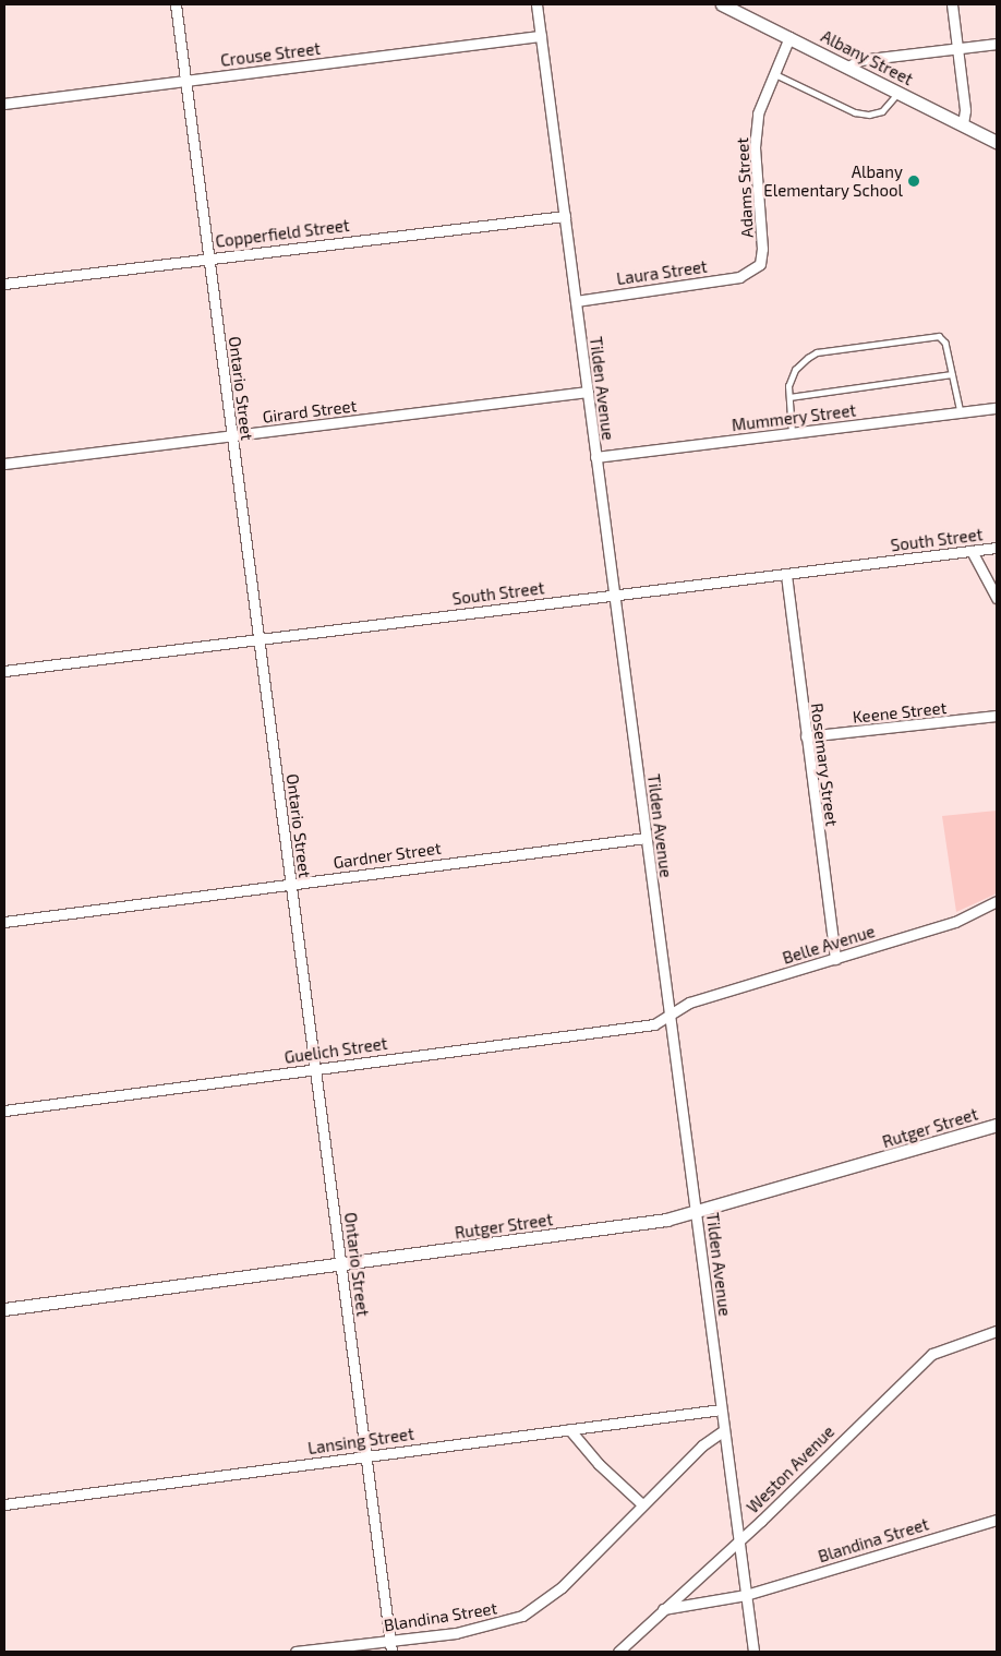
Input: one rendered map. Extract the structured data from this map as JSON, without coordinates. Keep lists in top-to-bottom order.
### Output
{
  "streets": {
    "street": [
      "Crouse Street",
      "Albany Street",
      "Adams Street",
      "Copperfield Street",
      "Laura Street",
      "Ontario Street",
      "Tilden Avenue",
      "Girard Street",
      "Mummery Street",
      "South Street",
      "Keene Street",
      "Rosemary Street",
      "Gardner Street",
      "Belle Avenue",
      "Guelich Street",
      "Rutger Street",
      "Lansing Street",
      "Weston Avenue",
      "Blandina Street"
    ]
  },
  "crossings": [
    ["Crouse Street", "Ontario Street"],
    ["Crouse Street", "Tilden Avenue"],
    ["Albany Street", "Adams Street"],
    ["Adams Street", "Laura Street"],
    ["Copperfield Street", "Ontario Street"],
    ["Copperfield Street", "Tilden Avenue"],
    ["Laura Street", "Tilden Avenue"],
    ["Ontario Street", "Girard Street"],
    ["Ontario Street", "South Street"],
    ["Ontario Street", "Gardner Street"],
    ["Ontario Street", "Guelich Street"],
    ["Ontario Street", "Rutger Street"],
    ["Ontario Street", "Lansing Street"],
    ["Ontario Street", "Blandina Street"],
    ["Tilden Avenue", "Girard Street"],
    ["Tilden Avenue", "Mummery Street"],
    ["Tilden Avenue", "South Street"],
    ["Tilden Avenue", "Gardner Street"],
    ["Tilden Avenue", "Belle Avenue"],
    ["Tilden Avenue", "Guelich Street"],
    ["Tilden Avenue", "Rutger Street"],
    ["Tilden Avenue", "Lansing Street"],
    ["Tilden Avenue", "Weston Avenue"],
    ["Tilden Avenue", "Blandina Street"],
    ["South Street", "Rosemary Street"],
    ["Keene Street", "Rosemary Street"],
    ["Rosemary Street", "Belle Avenue"],
    ["Belle Avenue", "Guelich Street"],
    ["Weston Avenue", "Blandina Street"]
  ],
  "places": ["Albany Elementary School"]
}
